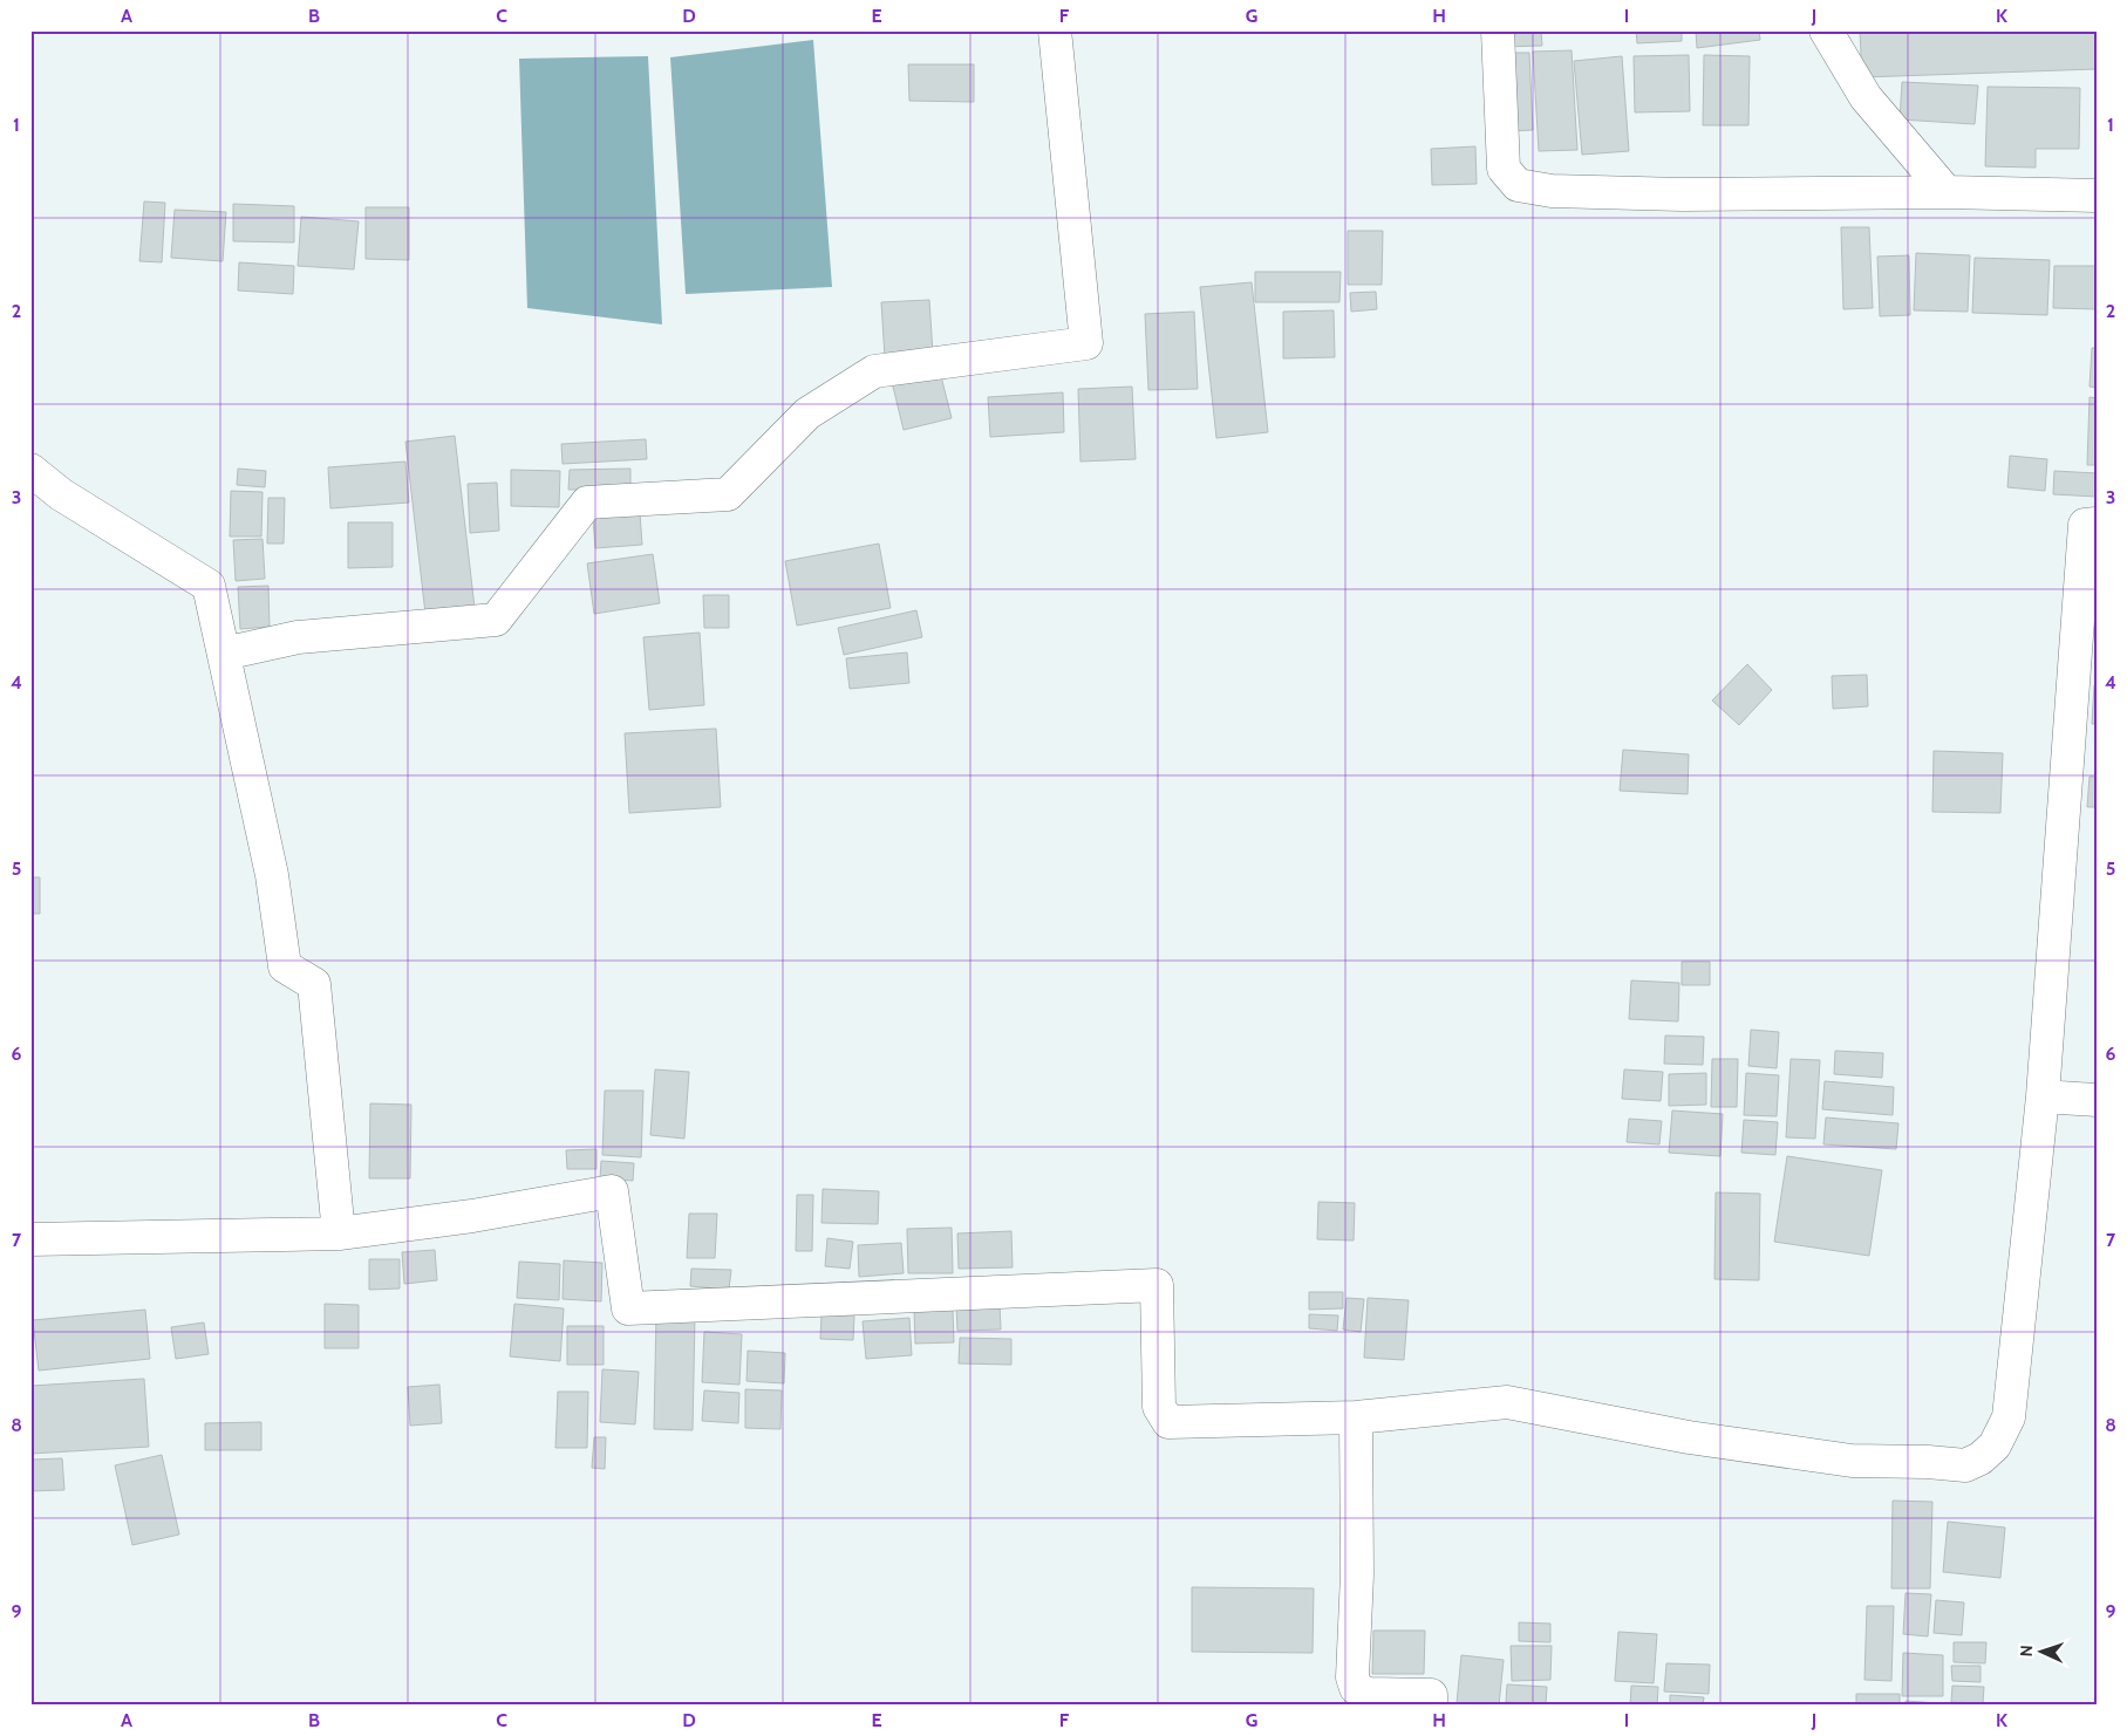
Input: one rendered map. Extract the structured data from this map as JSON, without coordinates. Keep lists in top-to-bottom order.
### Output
{
  "north": "left",
  "grid": {
    "columns": [
      "A",
      "B",
      "C",
      "D",
      "E",
      "F",
      "G",
      "H",
      "I",
      "J",
      "K"
    ],
    "rows": [
      "1",
      "2",
      "3",
      "4",
      "5",
      "6",
      "7",
      "8",
      "9"
    ]
  }
}
